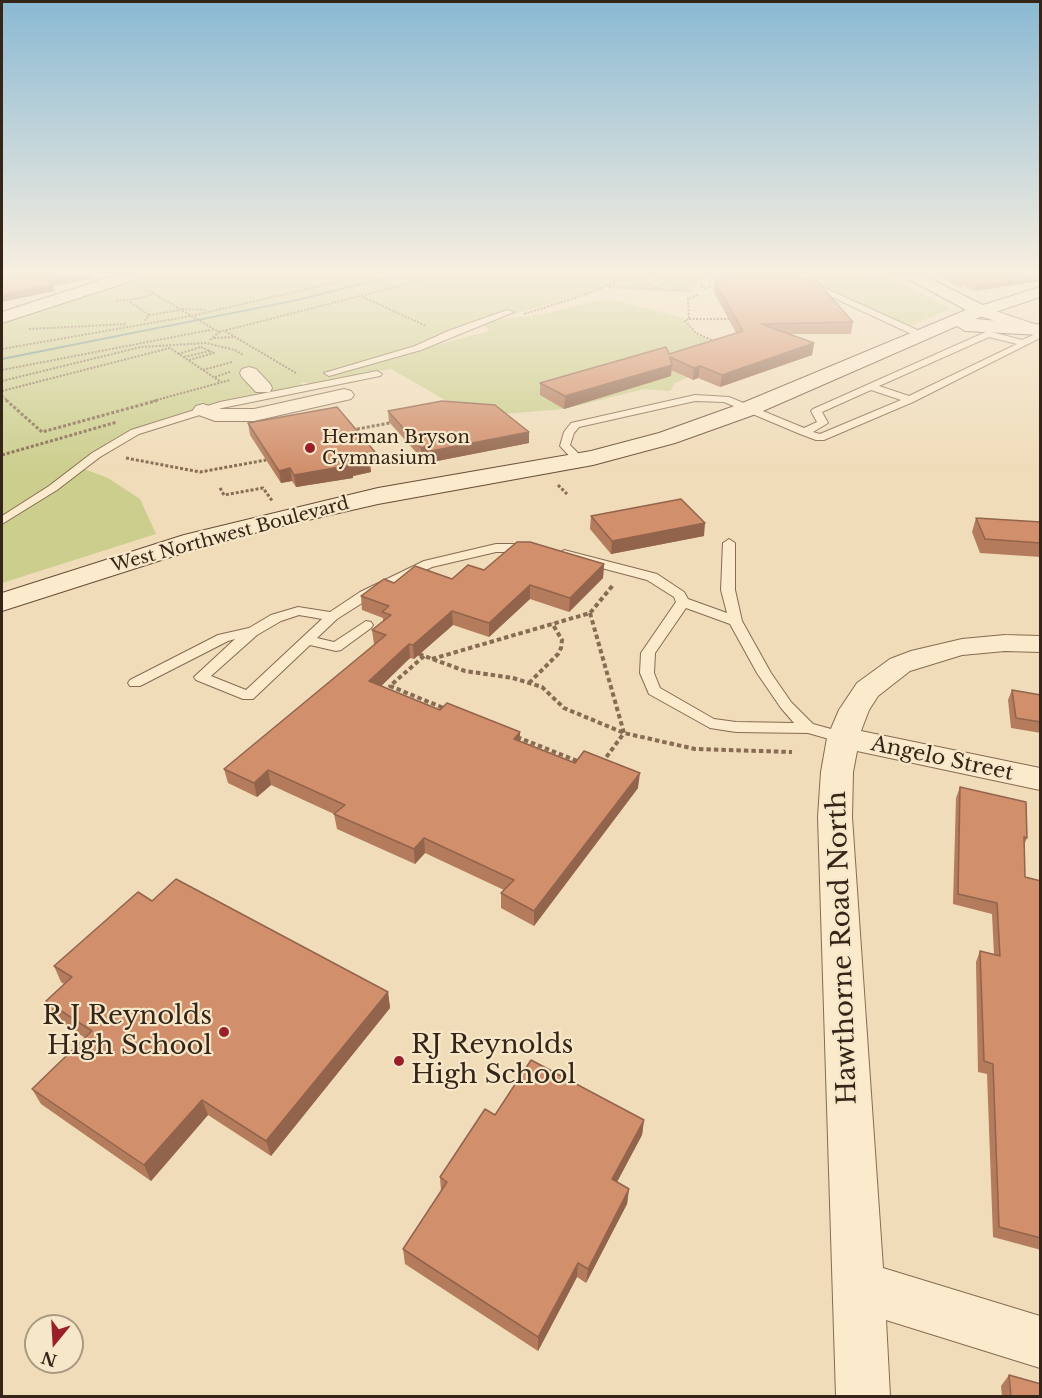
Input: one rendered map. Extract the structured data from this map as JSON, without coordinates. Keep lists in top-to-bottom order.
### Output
{
  "streets": {
    "main road": ["West Northwest Boulevard"],
    "street": ["Angelo Street", "Hawthorne Road North"]
  },
  "crossings": [
    ["Angelo Street", "Hawthorne Road North"]
  ],
  "places": ["Herman Bryson Gymnasium", "R J Reynolds High School", "RJ Reynolds High School"],
  "north": "bottom"
}
